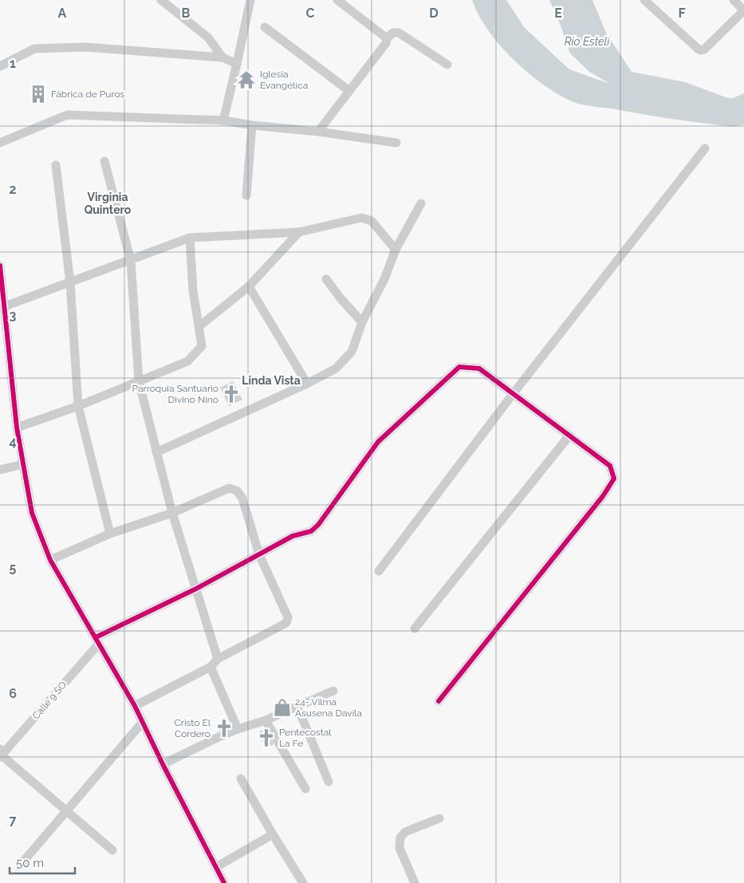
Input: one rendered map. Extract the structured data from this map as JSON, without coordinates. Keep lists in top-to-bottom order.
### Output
{
  "streets": {
    "street": ["Calle 9 SO"]
  },
  "districts": ["Virginia Quintero", "Linda Vista"],
  "water": ["Río Estelí"],
  "places": {
    "temple": ["Iglesia Evangélica"],
    "building": ["Fábrica de Puros"],
    "church": ["Parroquia Santuario Divino Nino", "Cristo El Cordero", "Pentecostal La Fe"],
    "shop": ["24- Vilma Asusena Davila"]
  },
  "scale_bar": "50 m",
  "grid": {
    "columns": [
      "A",
      "B",
      "C",
      "D",
      "E",
      "F"
    ],
    "rows": [
      "1",
      "2",
      "3",
      "4",
      "5",
      "6",
      "7"
    ]
  }
}
